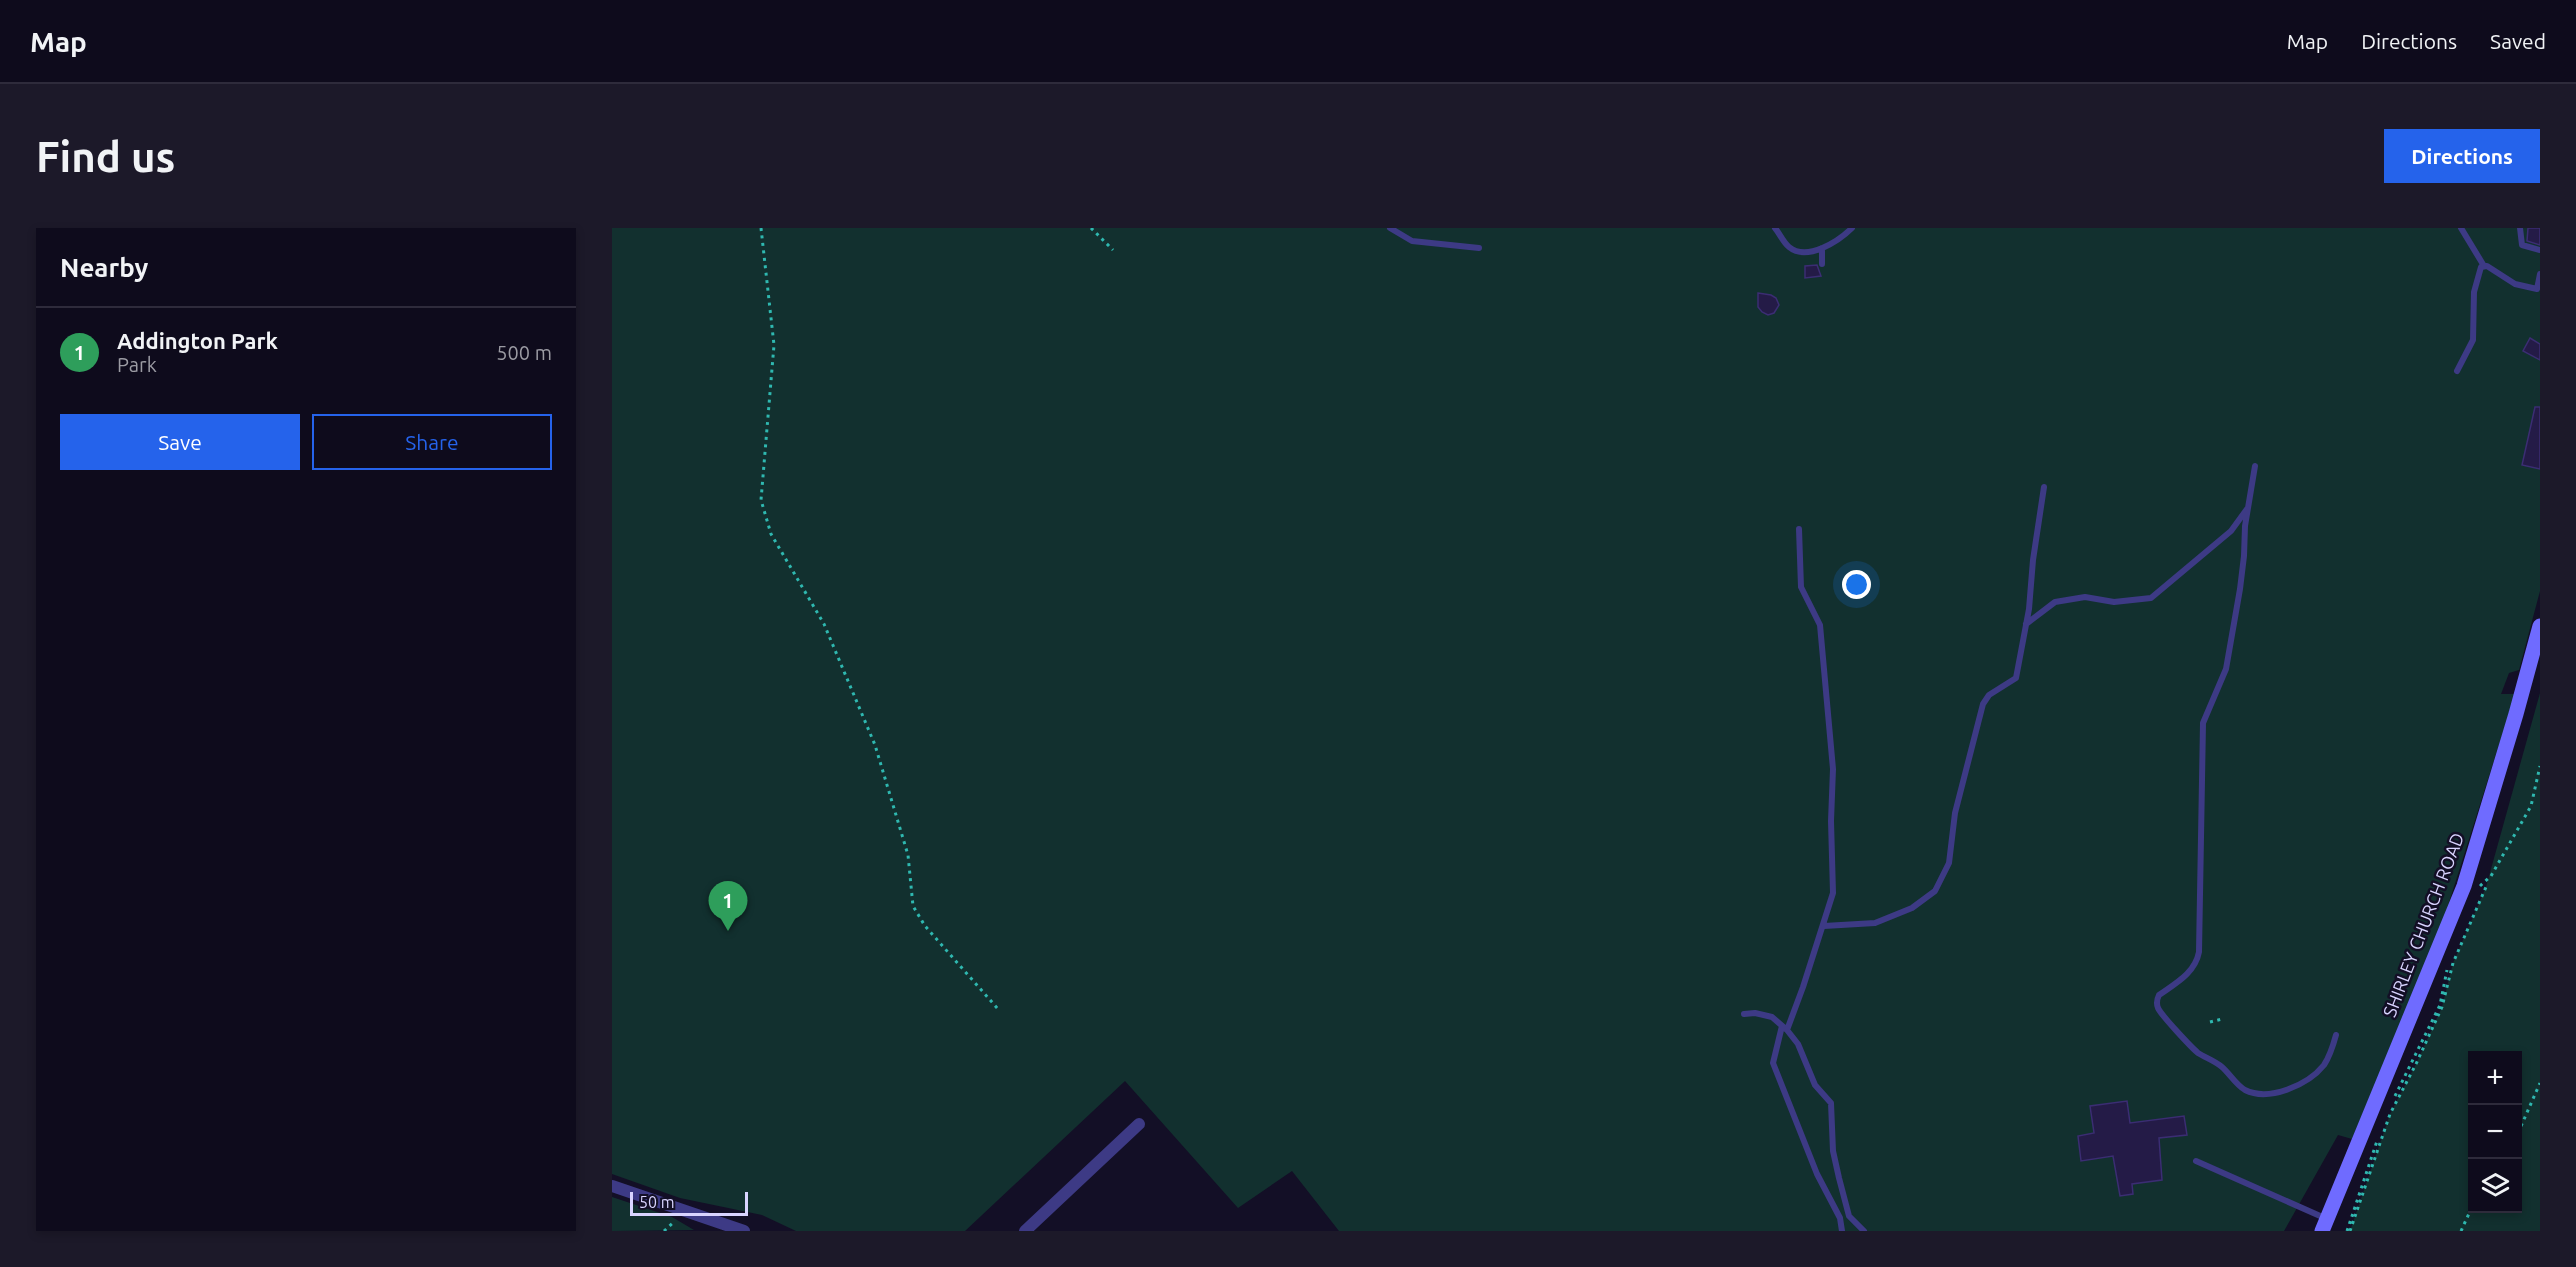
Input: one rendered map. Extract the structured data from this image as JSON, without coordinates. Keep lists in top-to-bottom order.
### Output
{
  "streets": {
    "street": ["SHIRLEY CHURCH ROAD"]
  },
  "scale_bar": "50 m",
  "page": {
    "header": "Map",
    "nav": ["Map", "Directions", "Saved"],
    "buttons": [
      "Directions",
      ["Save", "Share"]
    ],
    "title": "Find us",
    "heading": "Nearby",
    "list": [
      {
        "mark": "1",
        "name": "Addington Park",
        "note": "Park",
        "value": "500 m"
      }
    ],
    "pins": "1",
    "map_buttons": ["+", "−"],
    "scale": "50 m"
  }
}
